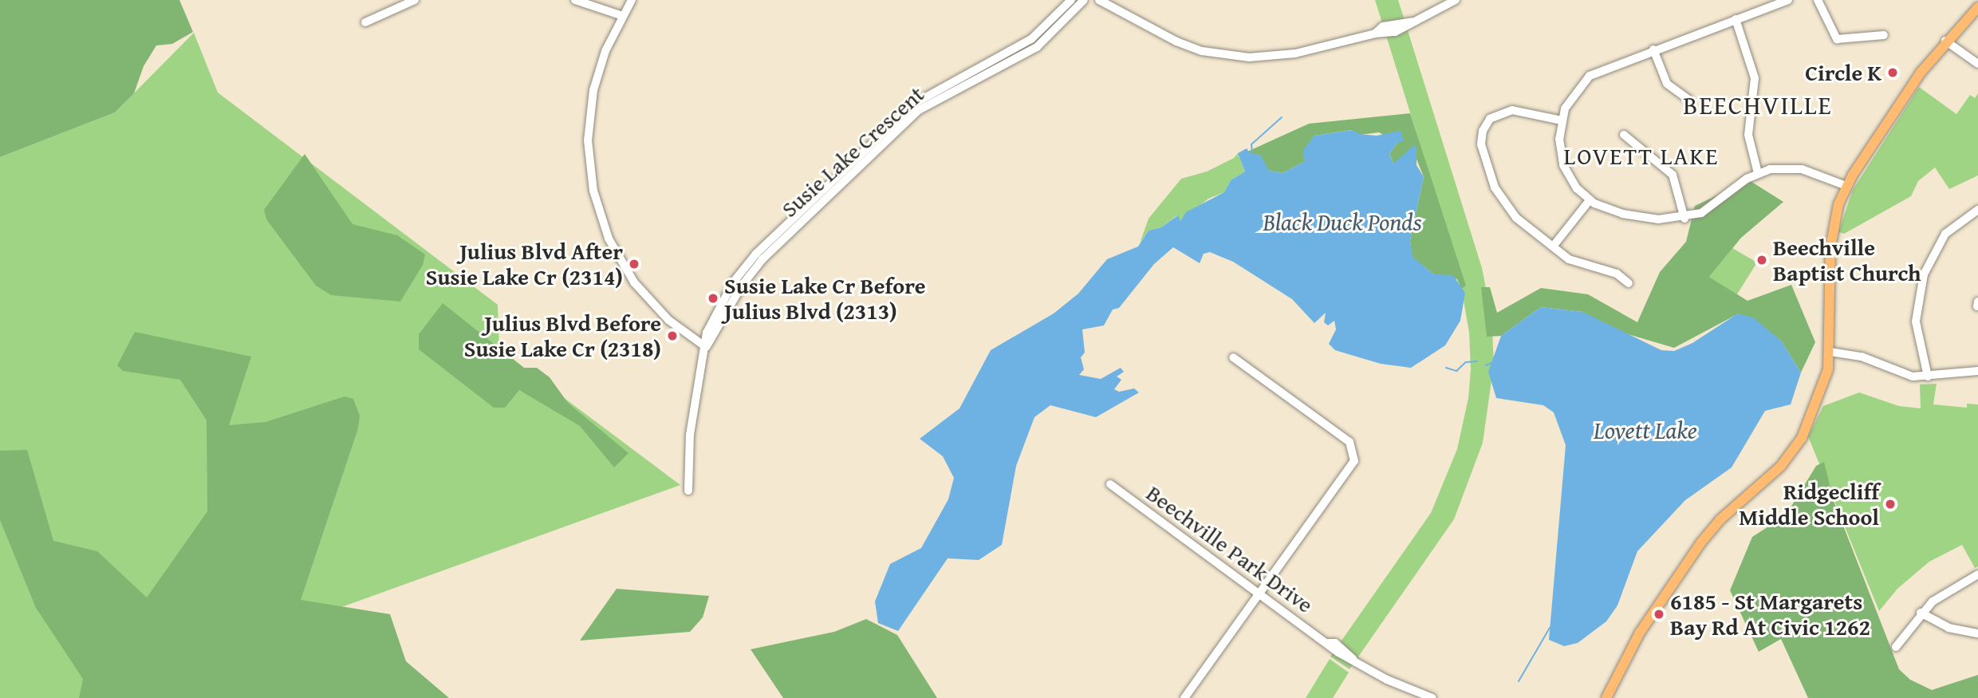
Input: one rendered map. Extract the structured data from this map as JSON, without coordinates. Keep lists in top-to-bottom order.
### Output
{
  "streets": {
    "street": ["Susie Lake Crescent", "Beechville Park Drive"]
  },
  "districts": ["BEECHVILLE", "LOVETT LAKE"],
  "water": ["Black Duck Ponds", "Lovett Lake"],
  "places": [
    "Circle K",
    "Beechville Baptist Church",
    "Julius Blvd After Susie Lake Cr (2314)",
    "Susie Lake Cr Before Julius Blvd (2313)",
    "Julius Blvd Before Susie Lake Cr (2318)",
    "Ridgecliff Middle School",
    "6185 - St Margarets Bay Rd At Civic 1262"
  ]
}
